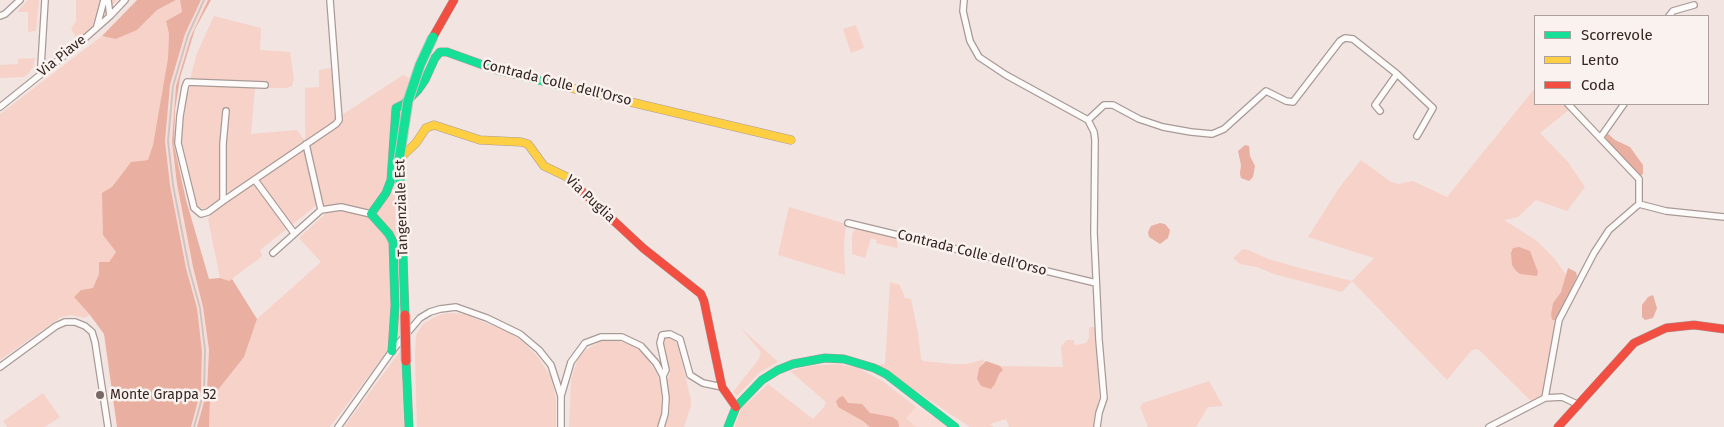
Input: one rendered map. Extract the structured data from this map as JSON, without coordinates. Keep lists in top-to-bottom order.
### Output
{
  "streets": {
    "street": [
      "Via Piave",
      "Contrada Colle dell'Orso",
      "Via Puglia",
      "Tangenziale Est"
    ]
  },
  "crossings": [
    ["Contrada Colle dell'Orso", "Via Puglia"]
  ],
  "places": ["Monte Grappa 52"],
  "legend": ["Scorrevole", "Lento", "Coda"]
}
